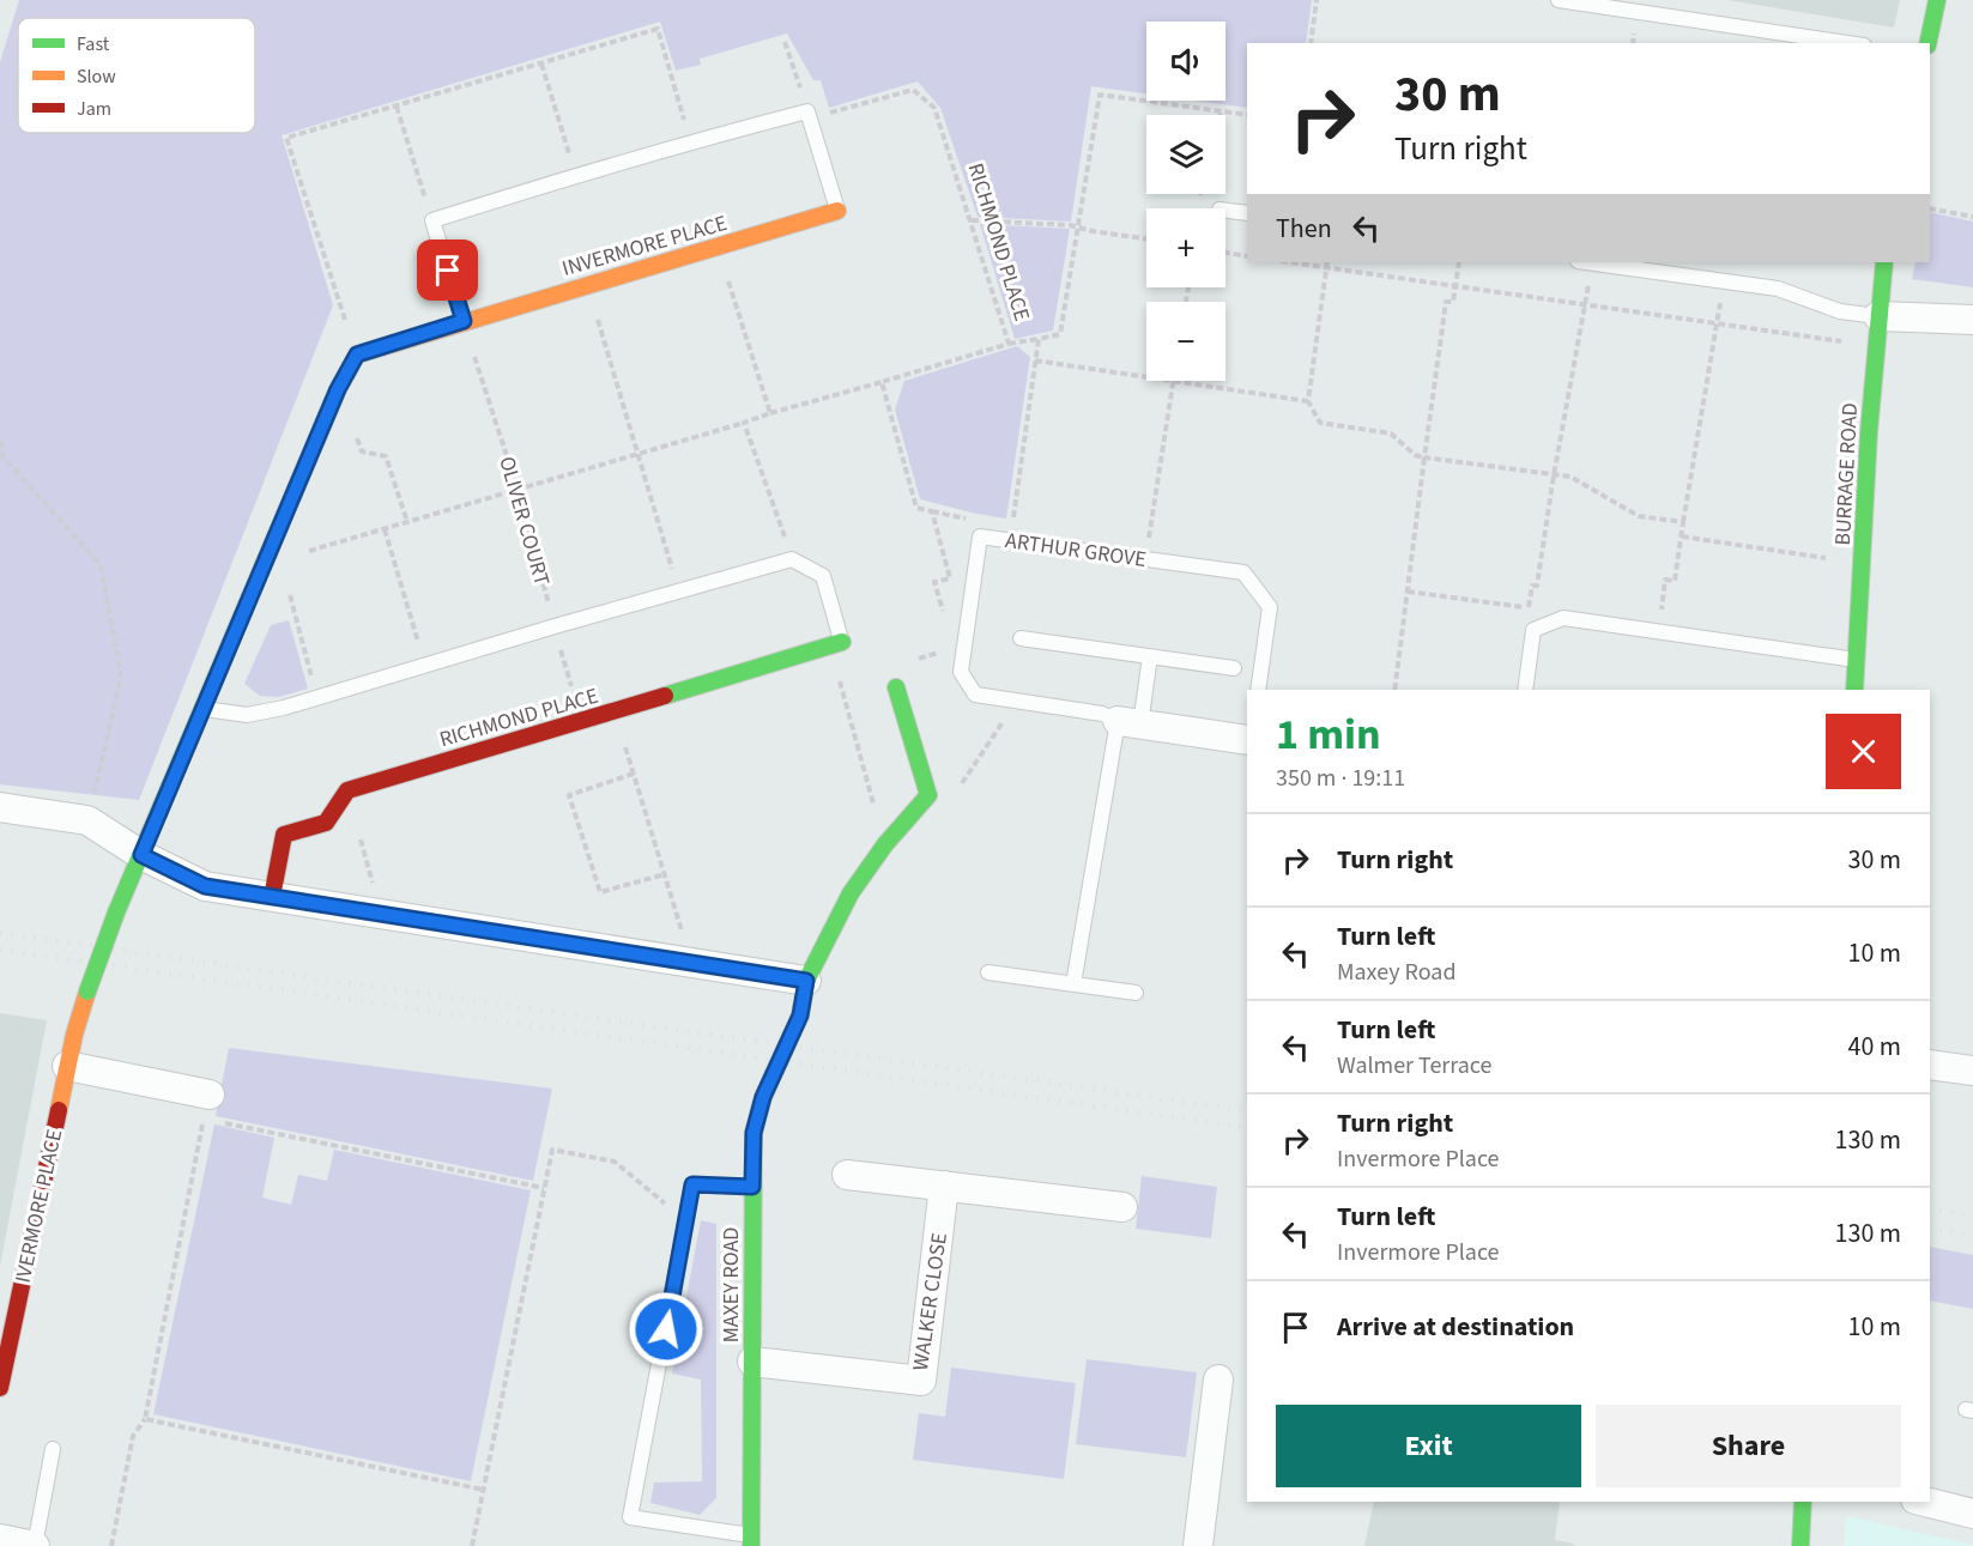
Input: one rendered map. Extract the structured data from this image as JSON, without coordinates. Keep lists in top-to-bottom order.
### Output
{
  "streets": {
    "street": [
      "RICHMOND PLACE",
      "INVERMORE PLACE",
      "BURRAGE ROAD",
      "ARTHUR GROVE",
      "IVERMORE PLACE",
      "MAXEY ROAD",
      "WALKER CLOSE"
    ],
    "path": ["OLIVER COURT"]
  },
  "crossings": [
    ["RICHMOND PLACE", "OLIVER COURT"],
    ["INVERMORE PLACE", "OLIVER COURT"],
    ["MAXEY ROAD", "WALKER CLOSE"]
  ],
  "legend": ["Fast", "Slow", "Jam"],
  "page": {
    "map_buttons": ["+", "−"],
    "turn": ["30 m", "Turn right"],
    "then": "Then",
    "heading": ["1 min", "350 m · 19:11"],
    "list": [
      {
        "name": "Turn right",
        "value": "30 m"
      },
      {
        "name": "Turn left",
        "note": "Maxey Road",
        "value": "10 m"
      },
      {
        "name": "Turn left",
        "note": "Walmer Terrace",
        "value": "40 m"
      },
      {
        "name": "Turn right",
        "note": "Invermore Place",
        "value": "130 m"
      },
      {
        "name": "Turn left",
        "note": "Invermore Place",
        "value": "130 m"
      },
      {
        "name": "Arrive at destination",
        "value": "10 m"
      }
    ],
    "buttons": ["Exit", "Share"]
  }
}
